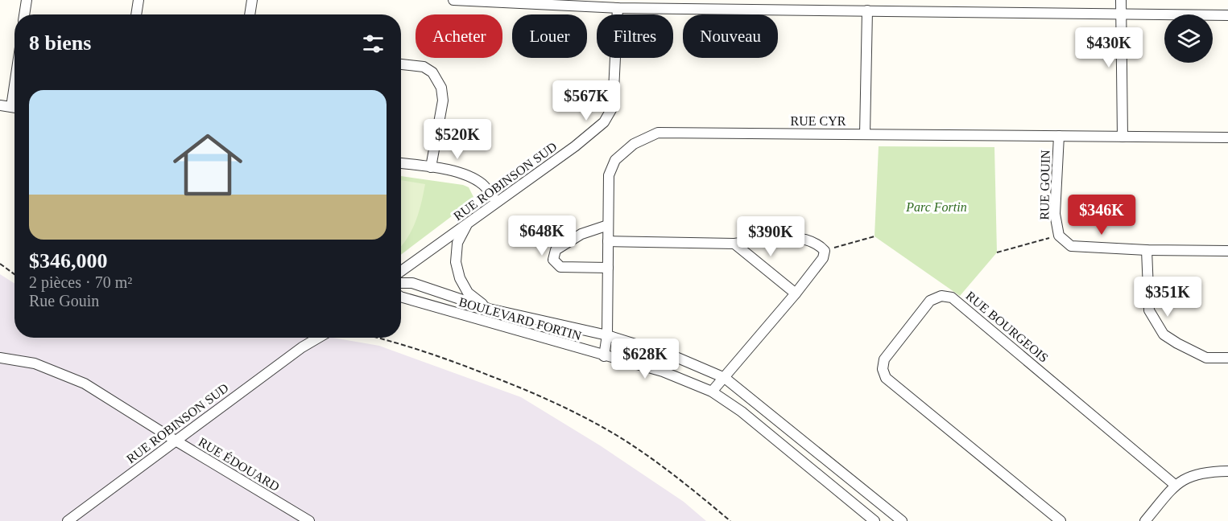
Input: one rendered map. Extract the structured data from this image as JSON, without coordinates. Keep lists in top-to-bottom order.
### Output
{
  "streets": {
    "street": [
      "RUE CYR",
      "RUE ROBINSON SUD",
      "RUE GOUIN",
      "BOULEVARD FORTIN",
      "RUE BOURGEOIS",
      "RUE ÉDOUARD"
    ]
  },
  "crossings": [
    ["RUE CYR", "RUE GOUIN"],
    ["RUE CYR", "BOULEVARD FORTIN"],
    ["RUE ROBINSON SUD", "BOULEVARD FORTIN"],
    ["RUE ROBINSON SUD", "RUE ÉDOUARD"]
  ],
  "parks": ["Parc Fortin"],
  "page": {
    "chip": [
      "Acheter",
      "Louer",
      "Filtres",
      "Nouveau"
    ],
    "heading": "8 biens",
    "price": [
      "$430K",
      "$567K",
      "$520K",
      "$346K",
      "$648K",
      "$390K",
      "$351K",
      "$628K"
    ],
    "list": [
      {
        "name": "$346,000",
        "note": "2 pièces · 70 m² · Rue Gouin"
      }
    ]
  }
}
